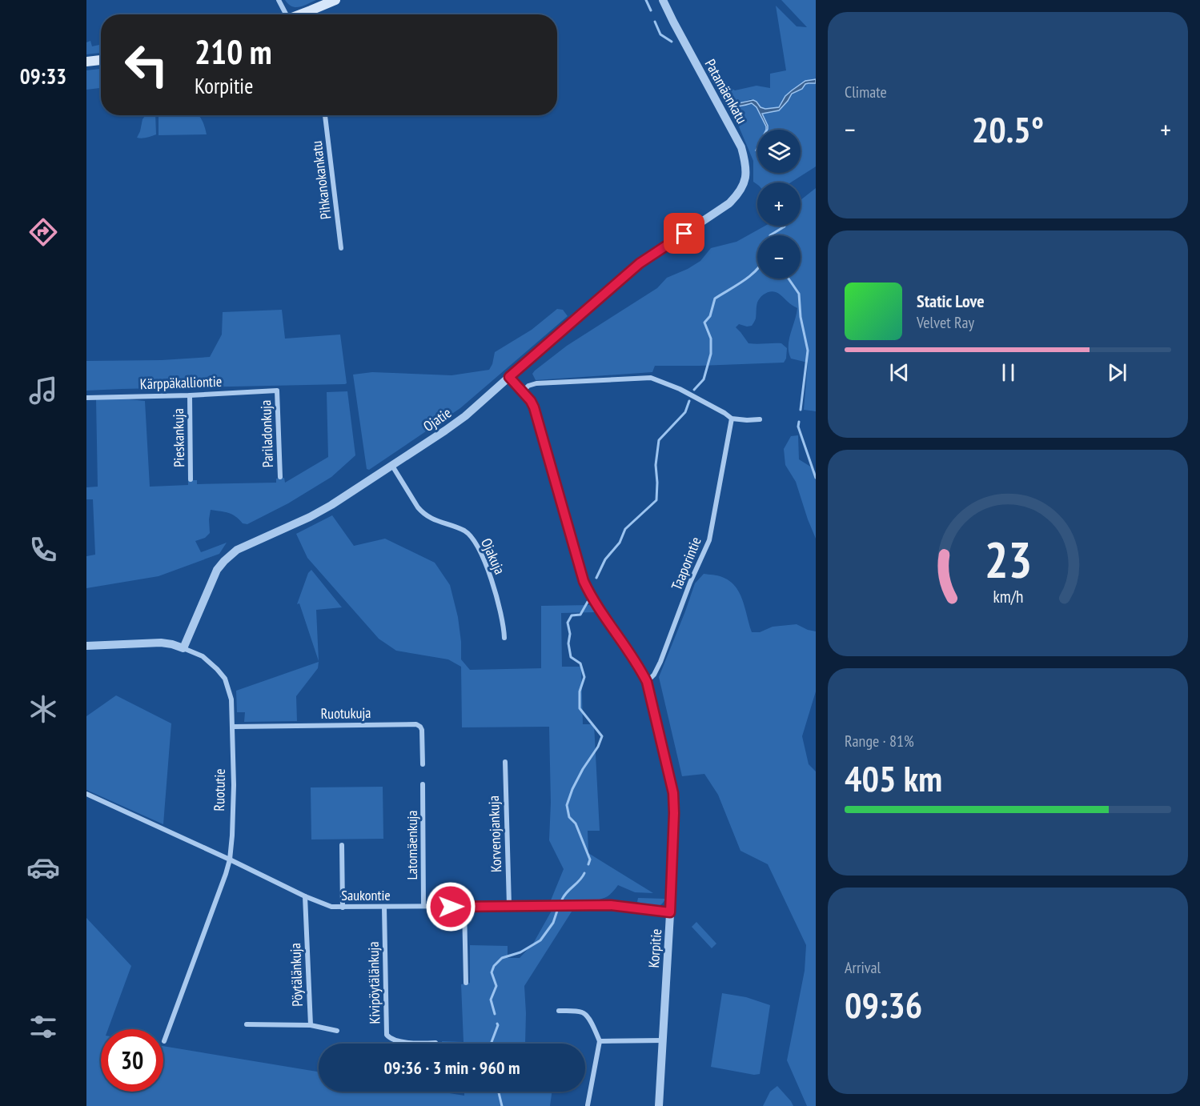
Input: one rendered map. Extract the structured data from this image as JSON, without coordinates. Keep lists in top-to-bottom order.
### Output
{
  "streets": {
    "street": [
      "Patamäenkatu",
      "Pihkanokankatu",
      "Kärppäkalliontie",
      "Ojatie",
      "Pariladonkuja",
      "Pieskankuja",
      "Ojakuja",
      "Taaporintie",
      "Ruotukuja",
      "Ruotutie",
      "Korvenojankuja",
      "Latomäenkuja",
      "Saukontie",
      "Korpitie",
      "Pöytälänkuja",
      "Kivipöytälänkuja"
    ]
  },
  "crossings": [
    ["Patamäenkatu", "Ojatie"],
    ["Kärppäkalliontie", "Pariladonkuja"],
    ["Kärppäkalliontie", "Pieskankuja"],
    ["Ojatie", "Ojakuja"],
    ["Ojatie", "Ruotutie"],
    ["Taaporintie", "Korpitie"],
    ["Ruotukuja", "Ruotutie"],
    ["Ruotutie", "Saukontie"],
    ["Korvenojankuja", "Saukontie"],
    ["Latomäenkuja", "Saukontie"],
    ["Saukontie", "Korpitie"],
    ["Saukontie", "Pöytälänkuja"],
    ["Saukontie", "Kivipöytälänkuja"]
  ],
  "page": {
    "tabs": "09:33",
    "tile": [
      "Climate",
      ["Range · 81%", "405 km"],
      ["Arrival", "09:36"]
    ],
    "turn": ["210 m", "Korpitie"],
    "heat": ["−", "20.5°", "+"],
    "map_buttons": ["+", "−"],
    "song": ["Static Love", "Velvet Ray"],
    "limit": "30",
    "trip": "09:36 · 3 min · 960 m",
    "gauge": ["23", "km/h"]
  }
}
